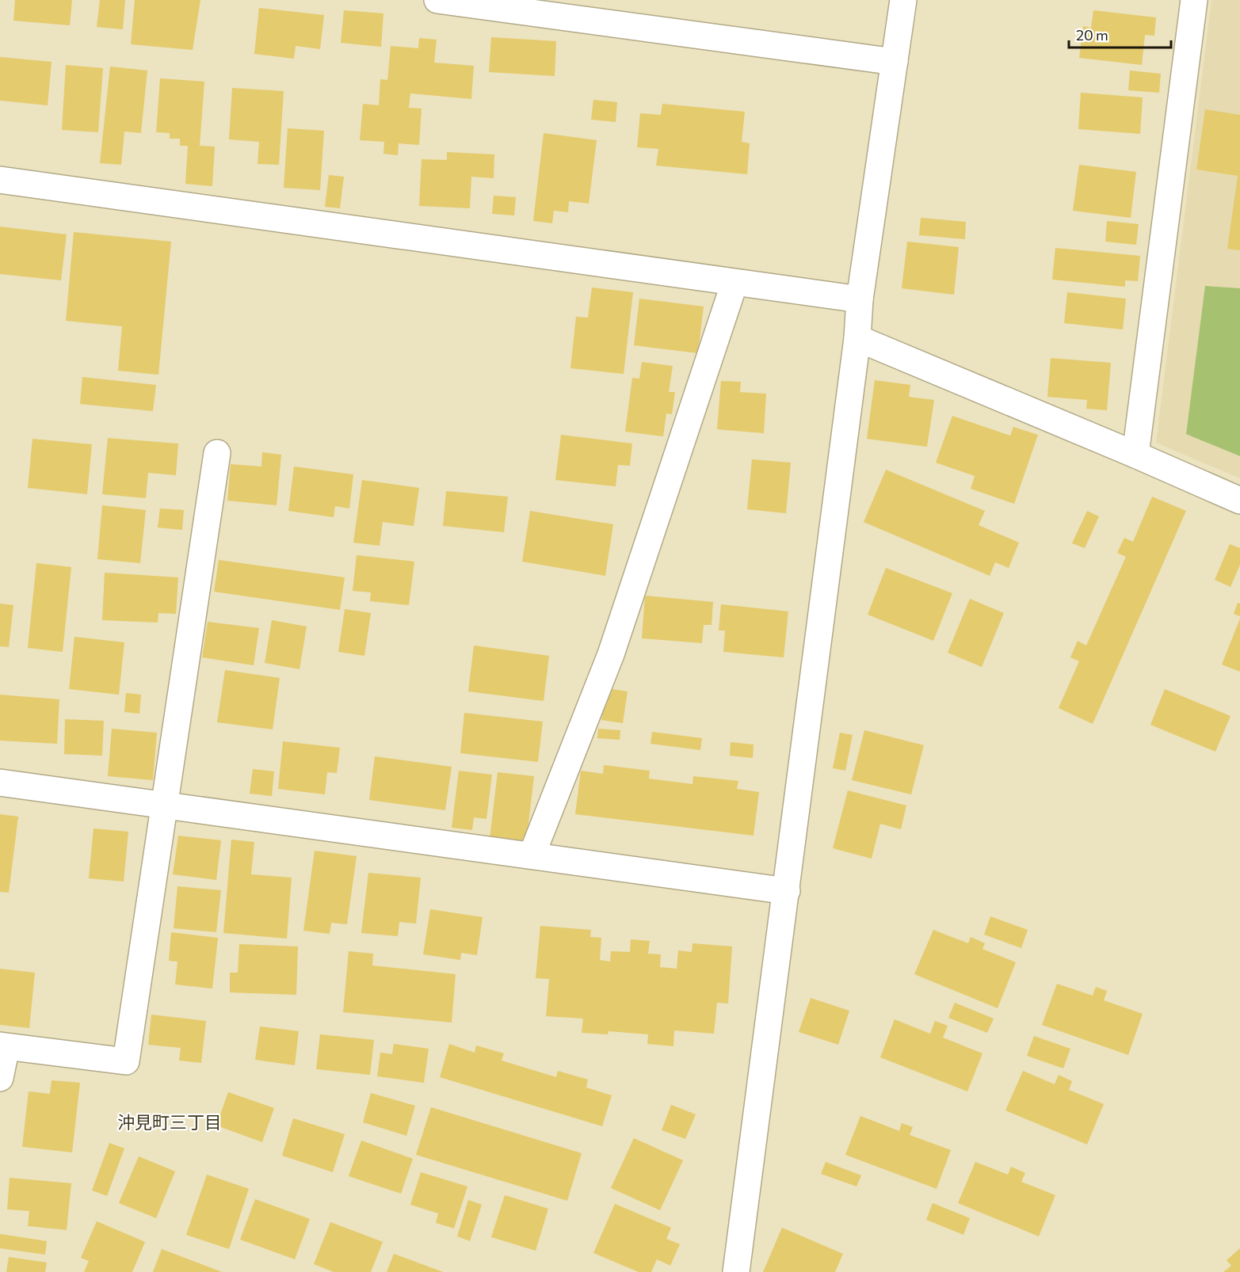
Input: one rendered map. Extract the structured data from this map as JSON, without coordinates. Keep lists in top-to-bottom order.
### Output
{
  "districts": ["沖見町三丁目"],
  "scale_bar": "20 m"
}
